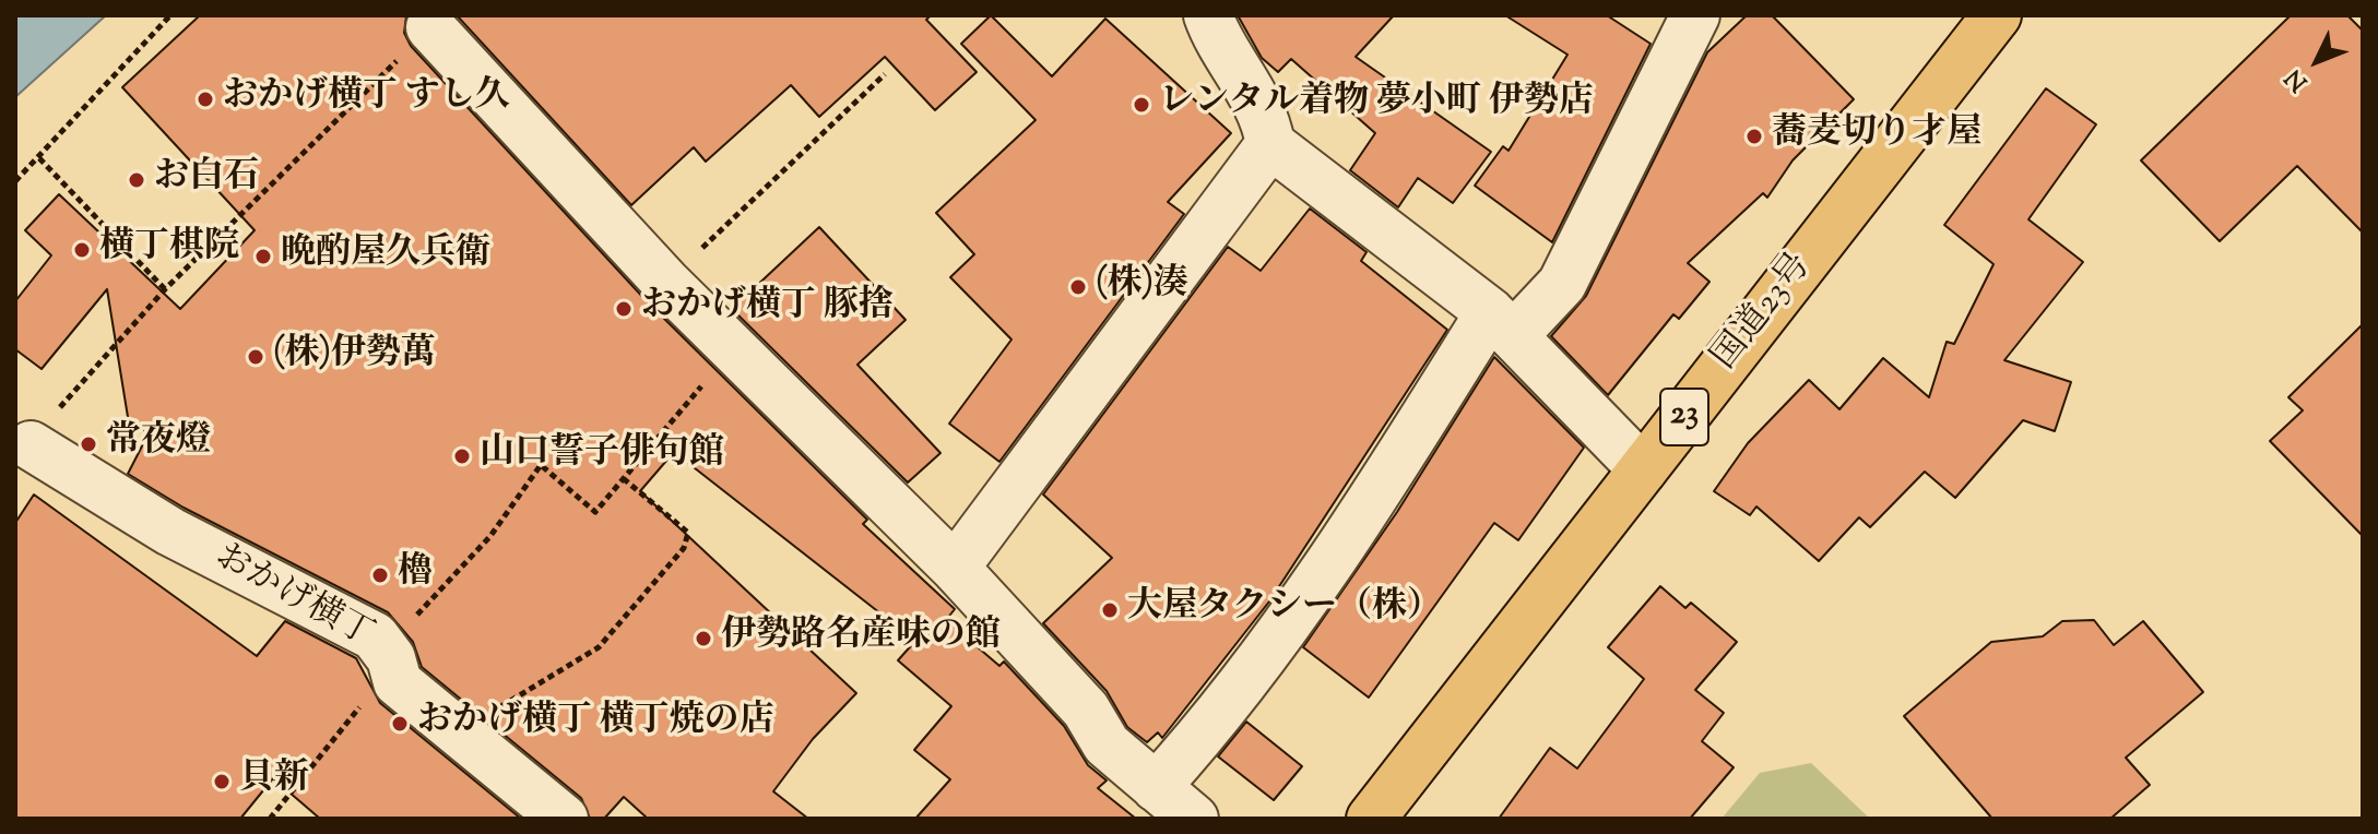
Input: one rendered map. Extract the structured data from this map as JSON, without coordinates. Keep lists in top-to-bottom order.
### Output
{
  "streets": {
    "highway": ["国道23号", "23"],
    "street": ["おかげ横丁"]
  },
  "places": [
    "おかげ横丁 すし久",
    "レンタル着物 夢小町 伊勢店",
    "蕎麦切り才屋",
    "お白石",
    "横丁棋院",
    "晩酌屋久兵衛",
    "(株)湊",
    "おかげ横丁 豚捨",
    "(株)伊勢萬",
    "常夜燈",
    "山口誓子俳句館",
    "櫓",
    "大屋タクシー（株）",
    "伊勢路名産味の館",
    "おかげ横丁 横丁焼の店",
    "貝新"
  ],
  "north": "bottom left"
}
